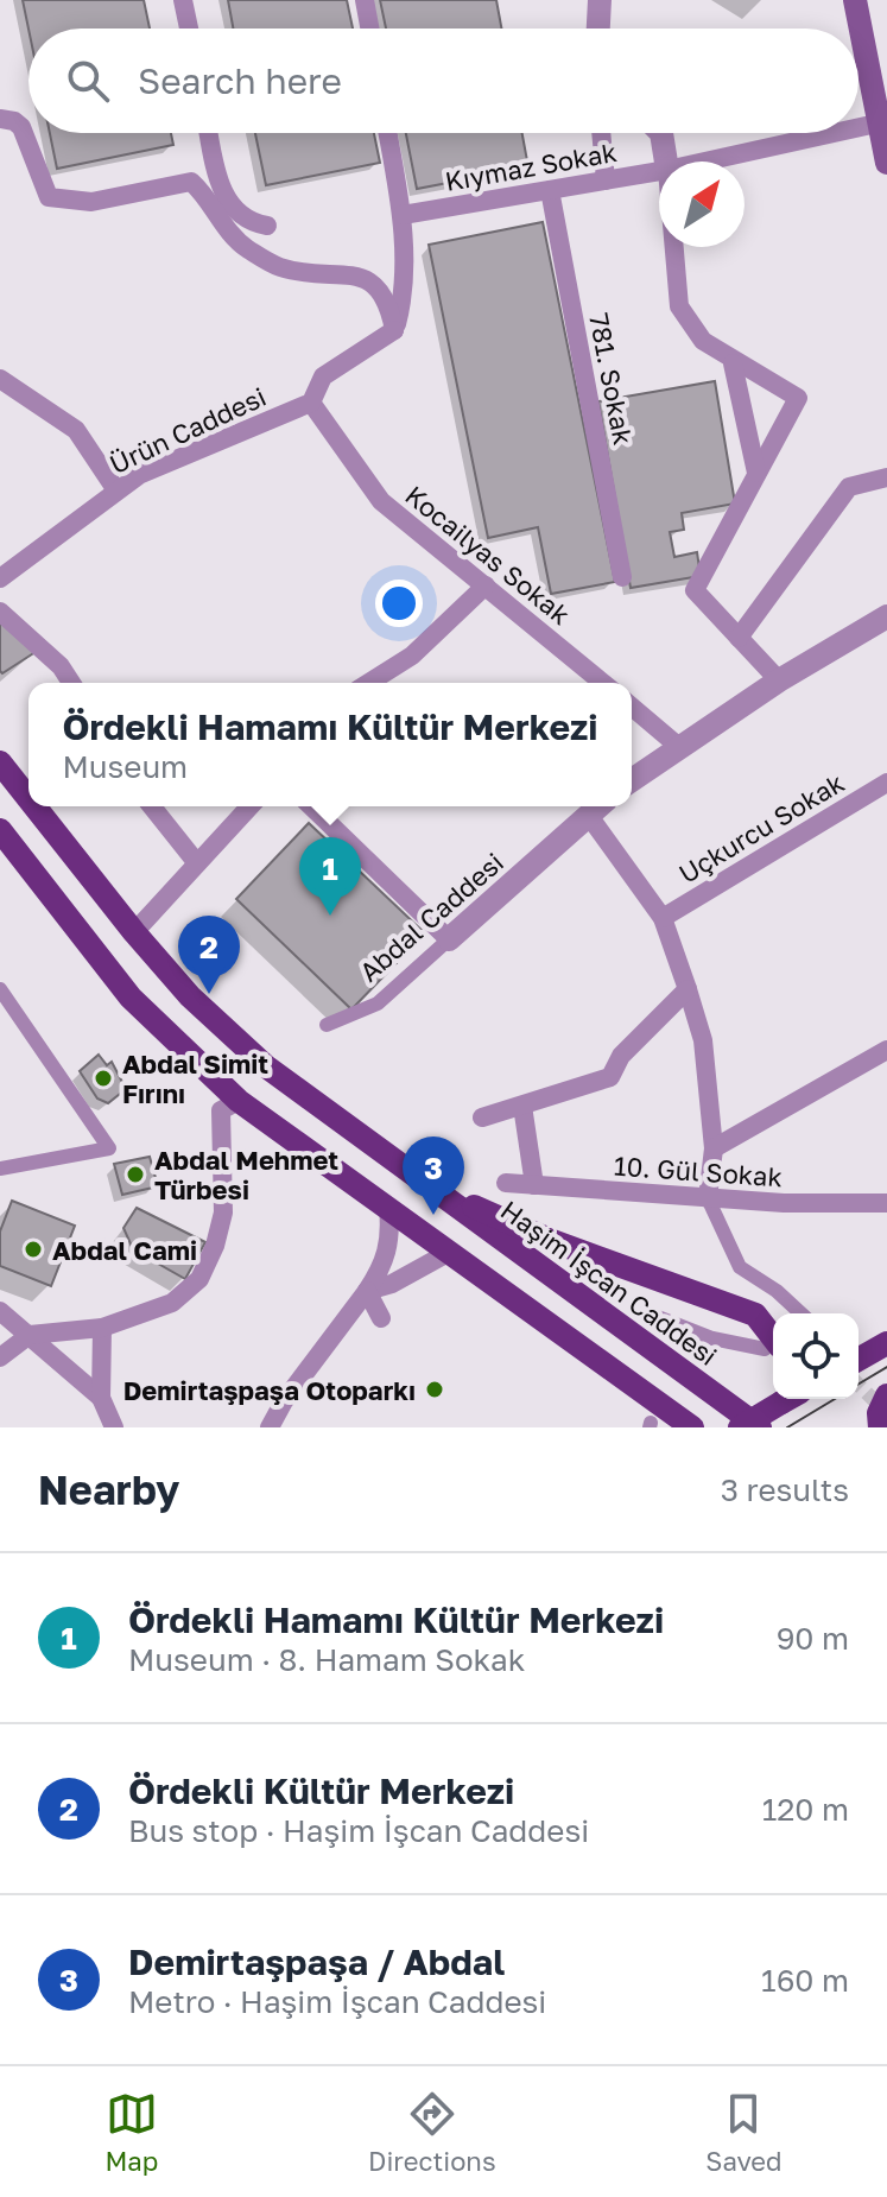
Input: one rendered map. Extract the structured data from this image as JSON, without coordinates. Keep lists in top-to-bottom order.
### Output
{
  "streets": {
    "main road": ["Haşim İşcan Caddesi"],
    "street": [
      "Kıymaz Sokak",
      "781. Sokak",
      "Ürün Caddesi",
      "Kocailyas Sokak",
      "Uçkurcu Sokak",
      "Abdal Caddesi",
      "10. Gül Sokak"
    ]
  },
  "crossings": [
    ["Kıymaz Sokak", "781. Sokak"],
    ["Ürün Caddesi", "Kocailyas Sokak"]
  ],
  "places": [
    "Abdal Simit Fırını",
    "Abdal Mehmet Türbesi",
    "Abdal Cami",
    "Demirtaşpaşa Otoparkı"
  ],
  "north": "top right",
  "page": {
    "search": "Search here",
    "popup": ["Ördekli Hamamı Kültür Merkezi", "Museum"],
    "pins": ["1", "2", "3"],
    "heading": ["Nearby", "3 results"],
    "list": [
      {
        "mark": "1",
        "name": "Ördekli Hamamı Kültür Merkezi",
        "note": "Museum · 8. Hamam Sokak",
        "value": "90 m"
      },
      {
        "mark": "2",
        "name": "Ördekli Kültür Merkezi",
        "note": "Bus stop · Haşim İşcan Caddesi",
        "value": "120 m"
      },
      {
        "mark": "3",
        "name": "Demirtaşpaşa / Abdal",
        "note": "Metro · Haşim İşcan Caddesi",
        "value": "160 m"
      }
    ],
    "nav": ["Map", "Directions", "Saved"]
  }
}
